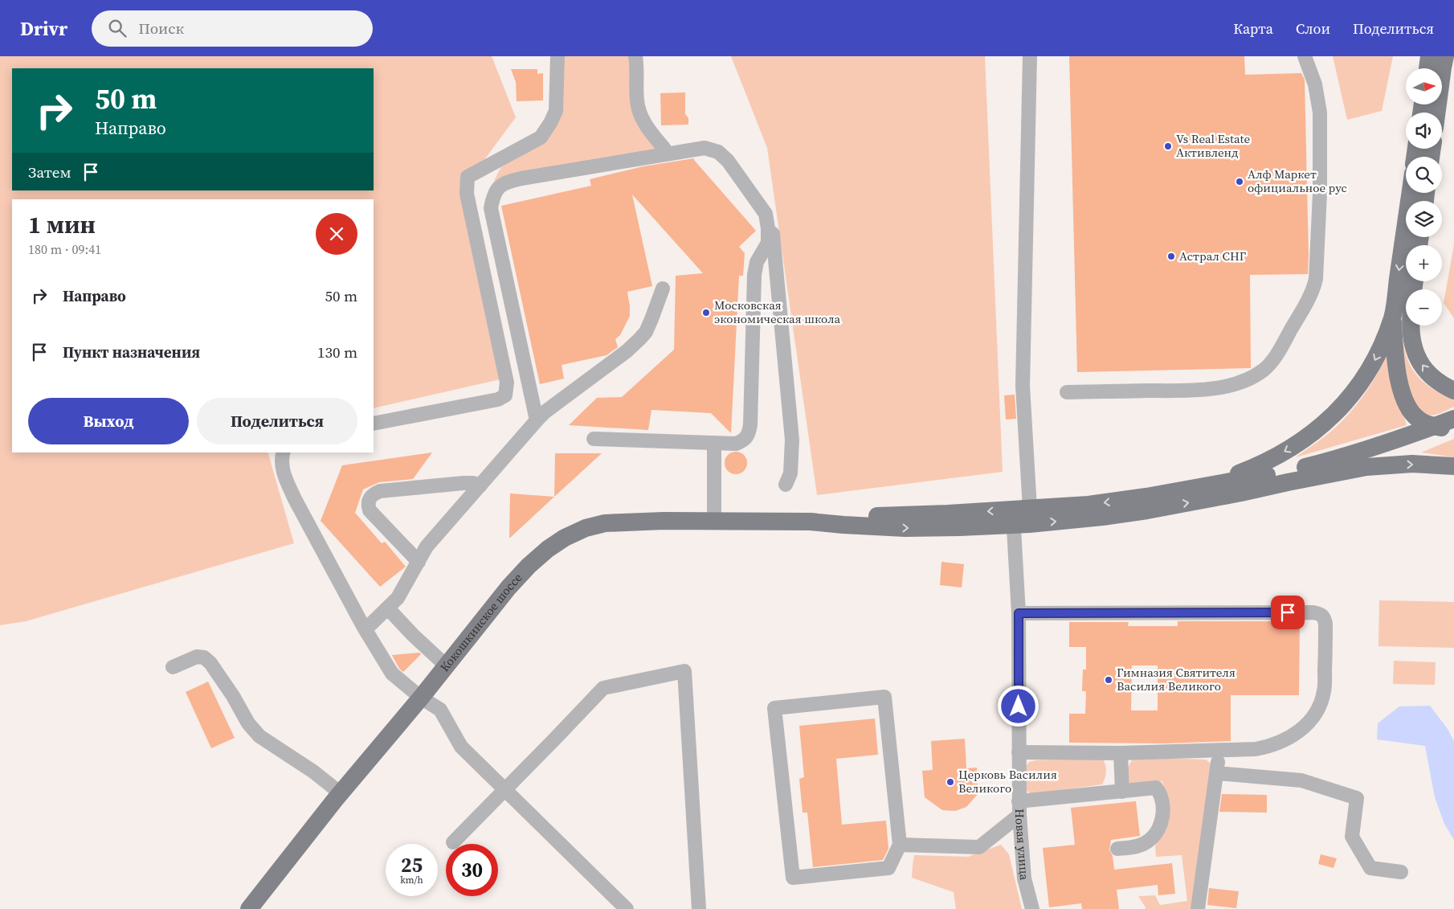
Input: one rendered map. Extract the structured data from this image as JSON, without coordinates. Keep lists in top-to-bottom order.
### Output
{
  "streets": {
    "main road": ["Кокошкинское шоссе"],
    "street": ["Новая улица"]
  },
  "crossings": [
    ["Кокошкинское шоссе", "Новая улица"]
  ],
  "places": [
    "Vs Real Estate Активленд",
    "Алф Маркет официальное рус",
    "Астрал СНГ",
    "Московская экономическая школа",
    "Гимназия Святителя Василия Великого",
    "Церковь Василия Великого"
  ],
  "north": "right",
  "page": {
    "header": "Drivr",
    "search": "Поиск",
    "nav": ["Карта", "Слои", "Поделиться"],
    "map_buttons": ["+", "−"],
    "turn": ["50 m", "Направо"],
    "then": "Затем",
    "heading": ["1 мин", "180 m · 09:41"],
    "list": [
      {
        "name": "Направо",
        "value": "50 m"
      },
      {
        "name": "Пункт назначения",
        "value": "130 m"
      }
    ],
    "buttons": ["Выход", "Поделиться"],
    "speed": "25 km/h",
    "limit": "30"
  }
}
